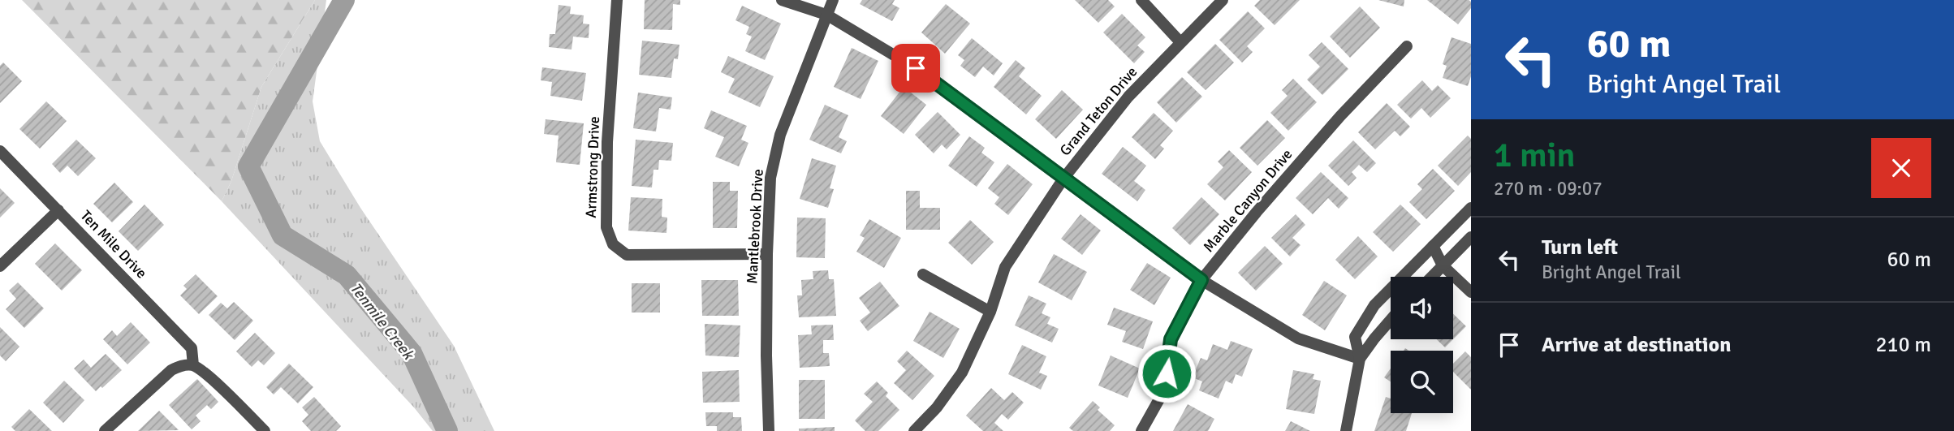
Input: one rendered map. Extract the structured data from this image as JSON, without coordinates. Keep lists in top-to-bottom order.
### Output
{
  "streets": {
    "street": [
      "Grand Teton Drive",
      "Armstrong Drive",
      "Marble Canyon Drive",
      "Mantlebrook Drive",
      "Ten Mile Drive"
    ]
  },
  "crossings": [
    ["Armstrong Drive", "Mantlebrook Drive"]
  ],
  "water": ["Tenmile Creek"],
  "page": {
    "turn": ["60 m", "Bright Angel Trail"],
    "heading": ["1 min", "270 m · 09:07"],
    "list": [
      {
        "name": "Turn left",
        "note": "Bright Angel Trail",
        "value": "60 m"
      },
      {
        "name": "Arrive at destination",
        "value": "210 m"
      }
    ]
  }
}
